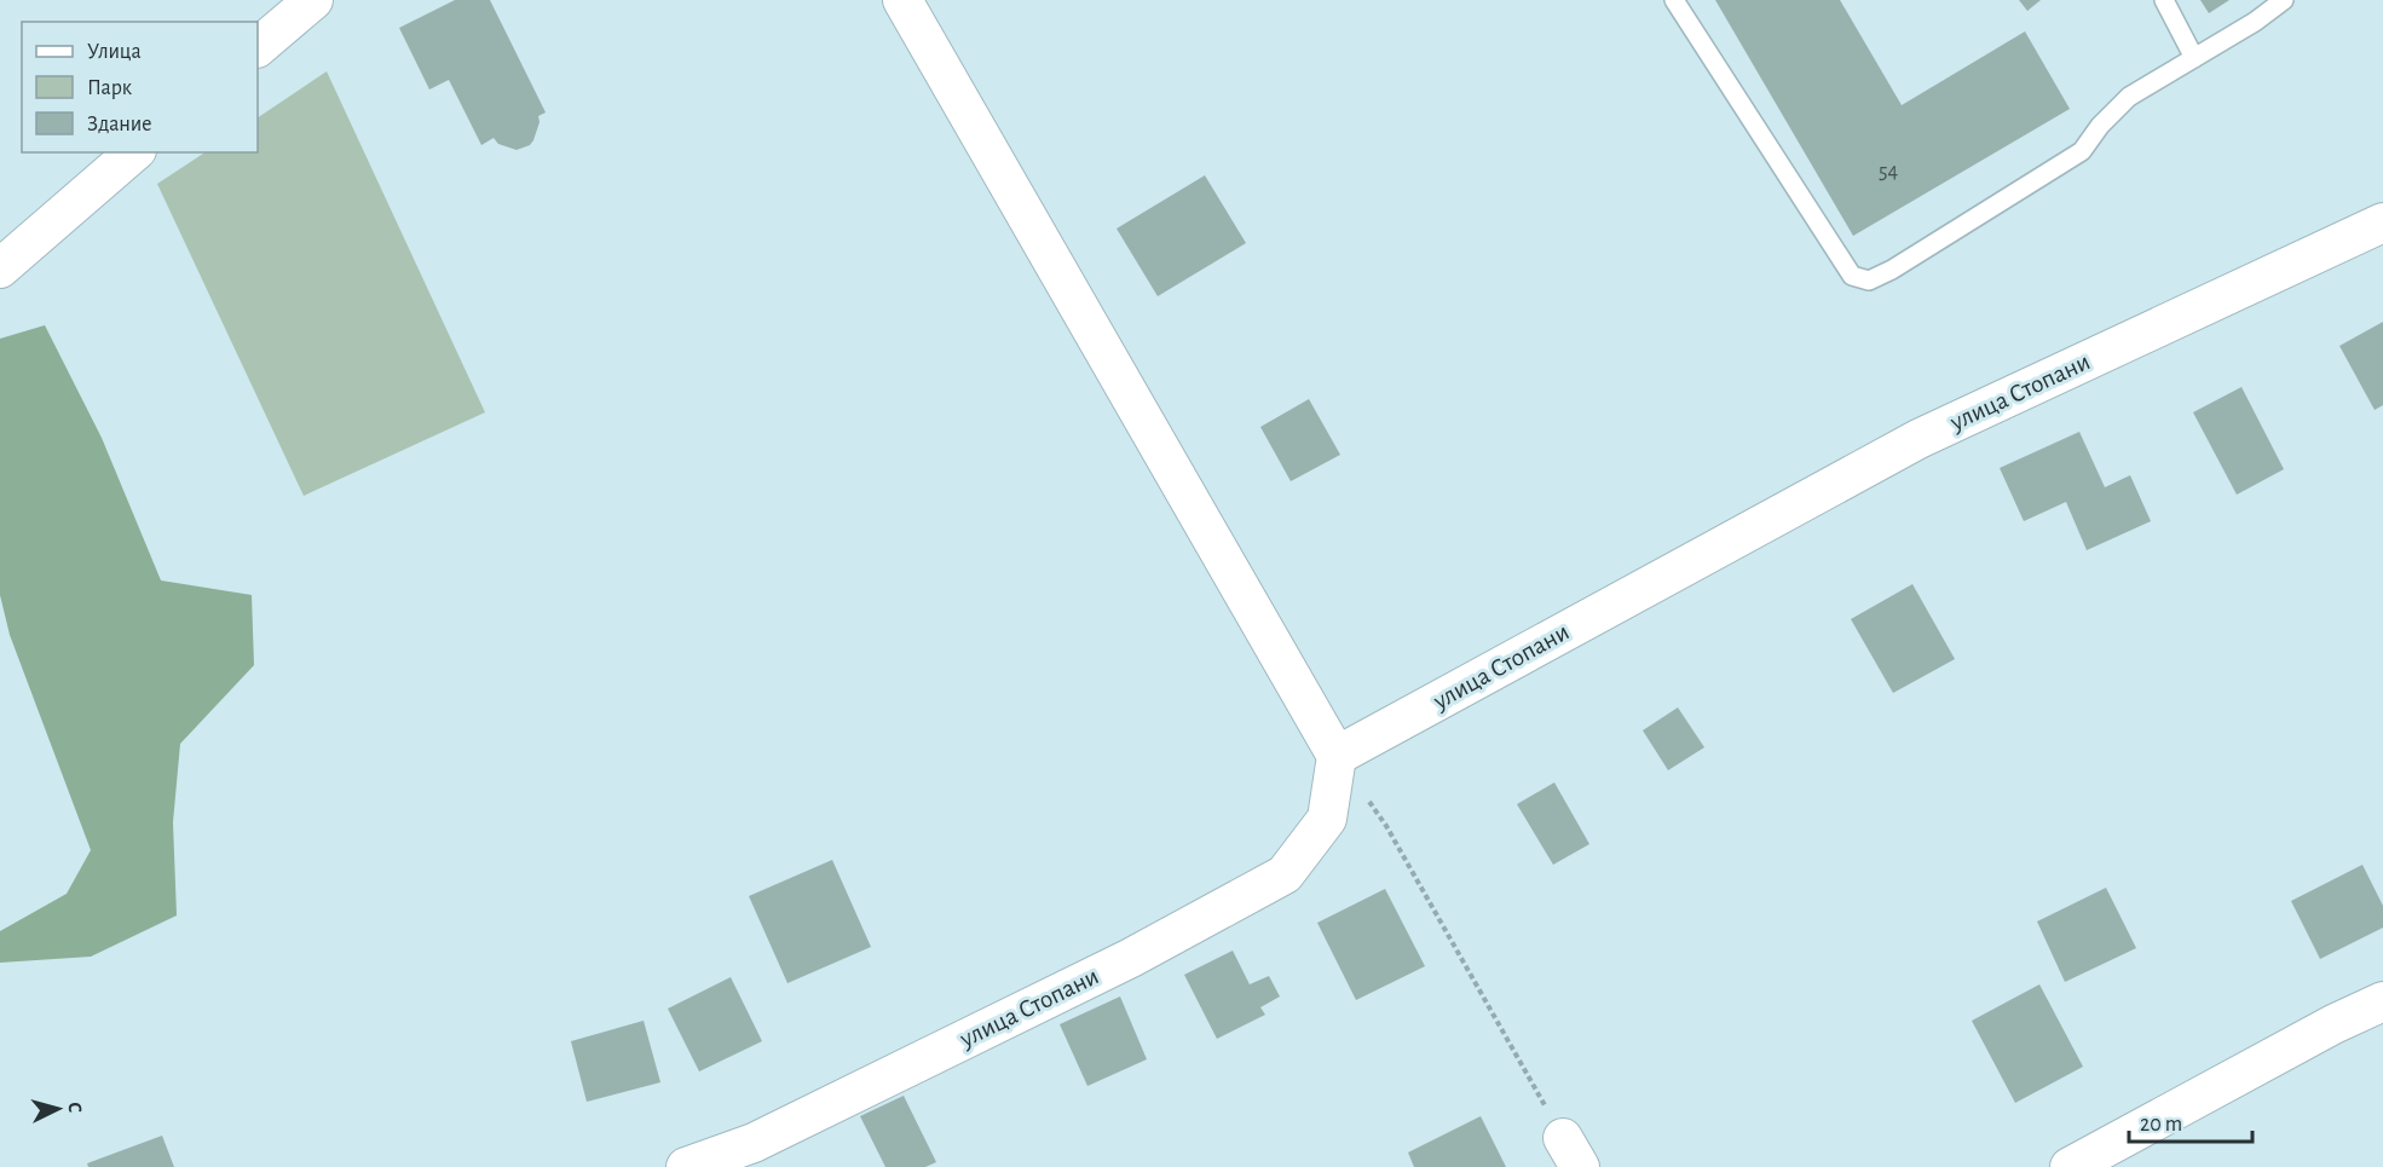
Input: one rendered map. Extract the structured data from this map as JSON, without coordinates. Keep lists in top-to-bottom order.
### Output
{
  "streets": {
    "street": ["улица Стопани"]
  },
  "house_numbers": ["54"],
  "legend": ["Улица", "Парк", "Здание"],
  "scale_bar": "20 m",
  "north": "right"
}
